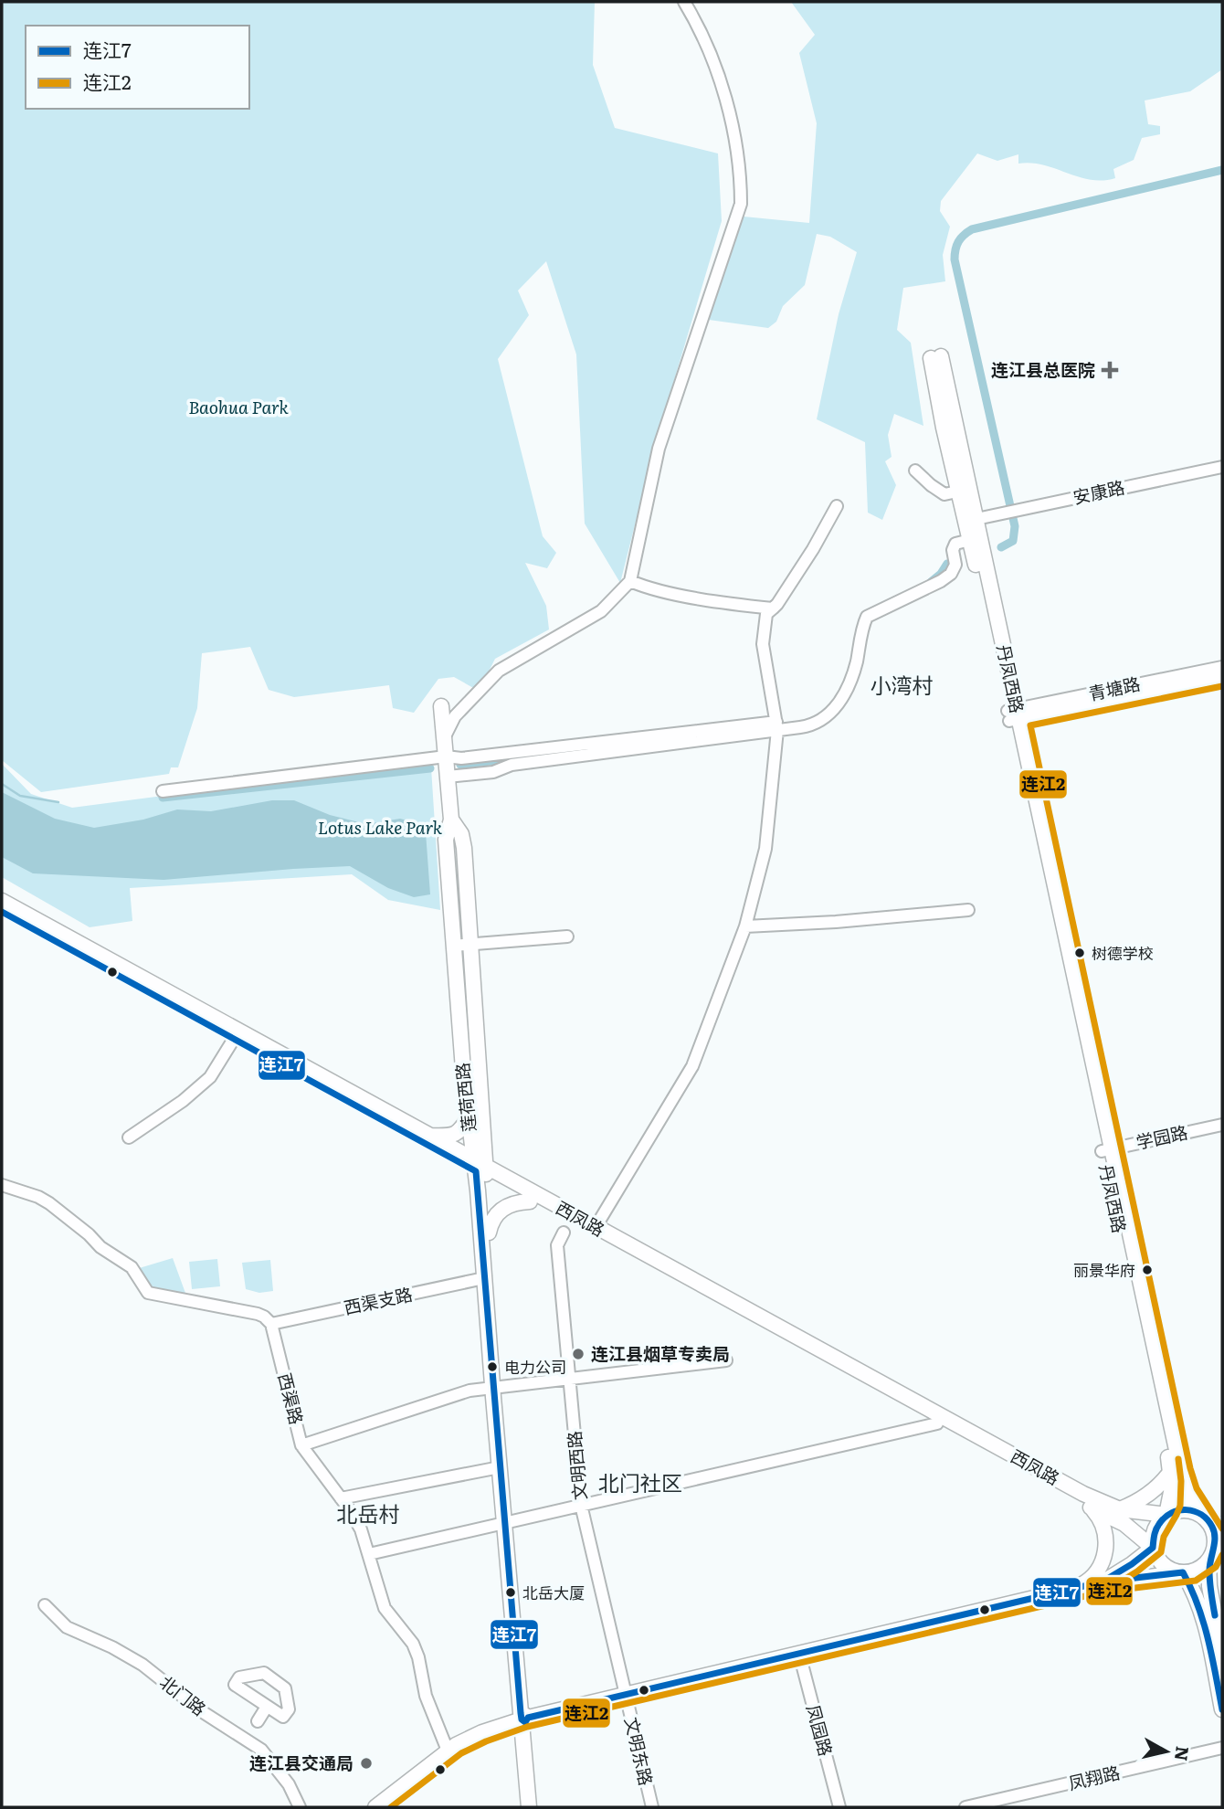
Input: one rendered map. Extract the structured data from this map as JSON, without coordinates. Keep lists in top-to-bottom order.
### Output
{
  "streets": {
    "main road": ["丹凤西路", "莲荷西路", "西凤路"],
    "street": [
      "安康路",
      "青塘路",
      "学园路",
      "西渠支路",
      "西渠路",
      "文明西路",
      "北门路",
      "凤园路",
      "文明东路",
      "凤翔路"
    ]
  },
  "crossings": [
    ["安康路", "丹凤西路"],
    ["丹凤西路", "青塘路"],
    ["丹凤西路", "学园路"],
    ["丹凤西路", "西凤路"],
    ["莲荷西路", "西凤路"],
    ["莲荷西路", "西渠支路"],
    ["西渠支路", "西渠路"],
    ["文明西路", "文明东路"]
  ],
  "districts": ["小湾村", "北门社区", "北岳村"],
  "parks": ["Baohua Park", "Lotus Lake Park"],
  "places": {
    "health": ["连江县总医院"],
    "other": [
      "树德学校",
      "丽景华府",
      "连江县烟草专卖局",
      "电力公司",
      "北岳大厦",
      "连江县交通局"
    ]
  },
  "lines": ["transit line 连江2", "transit line 连江7"],
  "legend": ["连江7", "连江2"],
  "north": "right"
}
